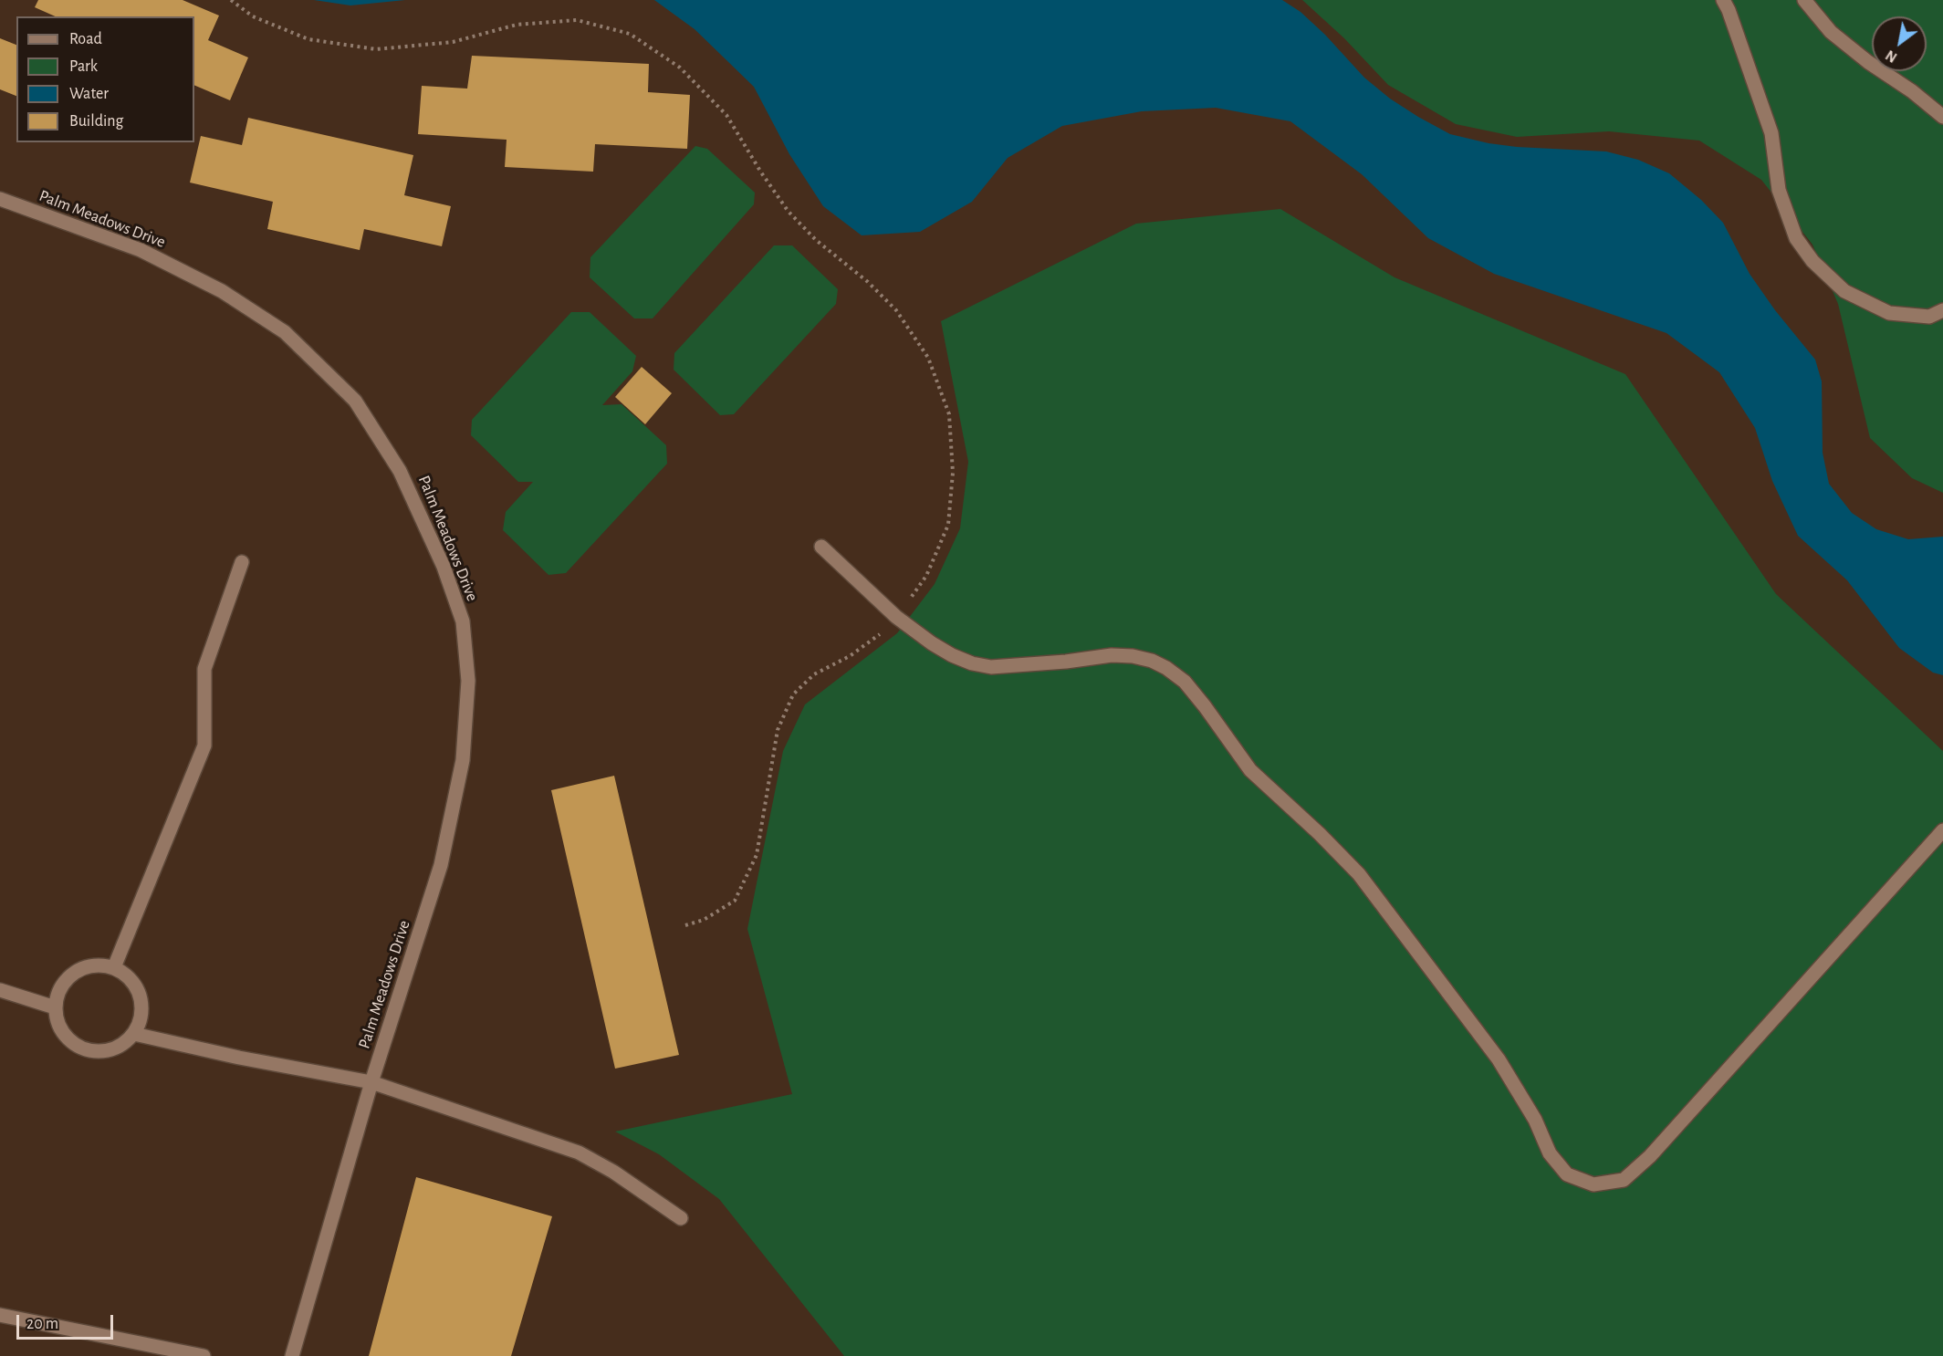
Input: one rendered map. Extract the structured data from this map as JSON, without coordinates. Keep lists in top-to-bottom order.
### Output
{
  "streets": {
    "street": ["Palm Meadows Drive"]
  },
  "legend": [
    "Road",
    "Park",
    "Water",
    "Building"
  ],
  "scale_bar": "20 m",
  "north": "bottom left"
}
